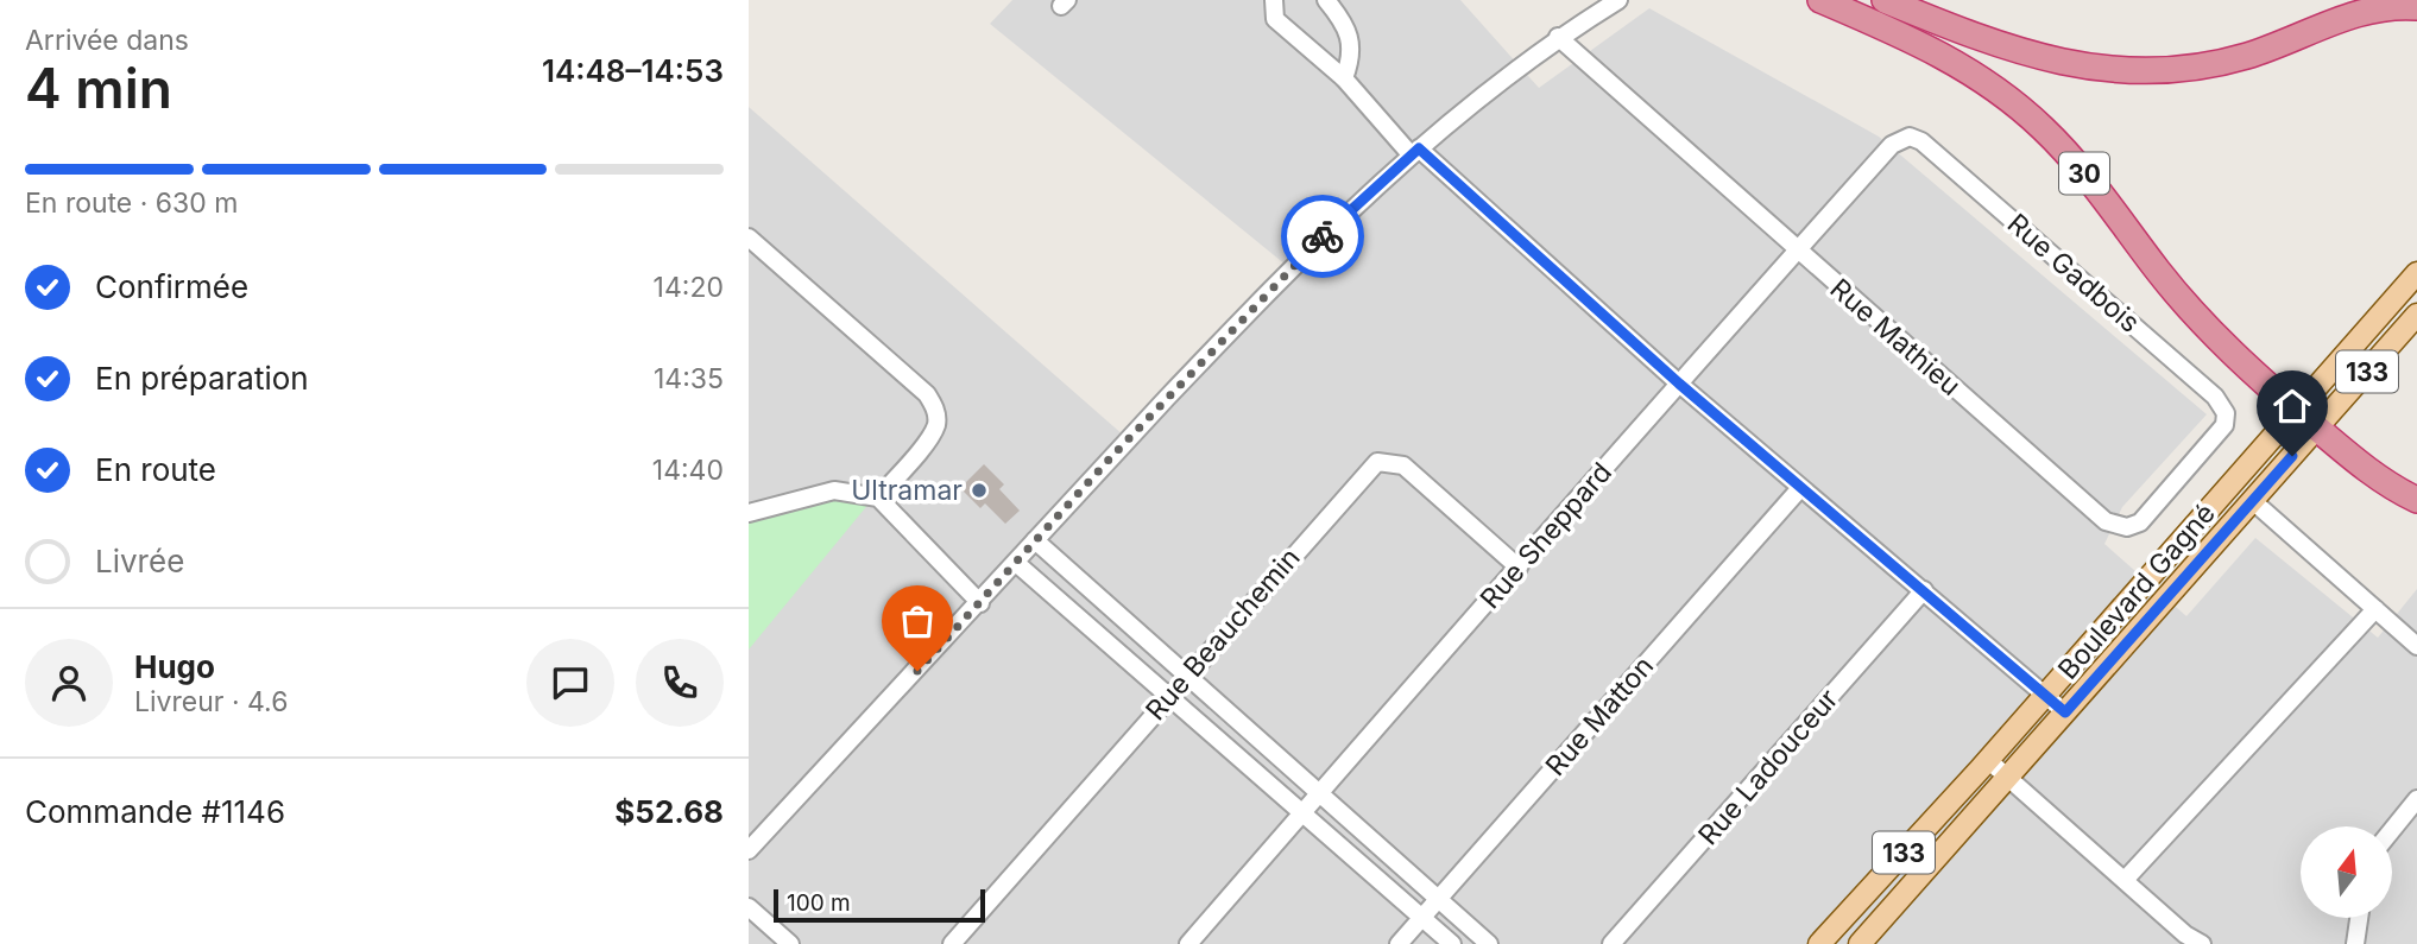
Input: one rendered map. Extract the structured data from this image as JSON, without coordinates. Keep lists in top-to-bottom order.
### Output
{
  "streets": {
    "highway": ["30"],
    "main road": ["133", "Boulevard Gagné"],
    "street": [
      "Rue Gadbois",
      "Rue Mathieu",
      "Rue Sheppard",
      "Rue Beauchemin",
      "Rue Matton",
      "Rue Ladouceur"
    ]
  },
  "crossings": [
    ["30", "Boulevard Gagné"],
    ["Rue Gadbois", "Rue Mathieu"],
    ["Rue Gadbois", "Rue Sheppard"],
    ["Rue Mathieu", "Rue Sheppard"],
    ["Rue Sheppard", "Rue Beauchemin"]
  ],
  "places": ["Ultramar"],
  "scale_bar": "100 m",
  "north": "top",
  "page": {
    "heading": ["4 min", "Arrivée dans", "14:48–14:53"],
    "panel": [
      "Hugo",
      "Livreur · 4.6",
      "Commande #1146",
      "$52.68"
    ],
    "bar": "En route · 630 m",
    "list": [
      ["Confirmée", "14:20"],
      ["En préparation", "14:35"],
      ["En route", "14:40"],
      "Livrée"
    ],
    "scale": "100 m"
  }
}
